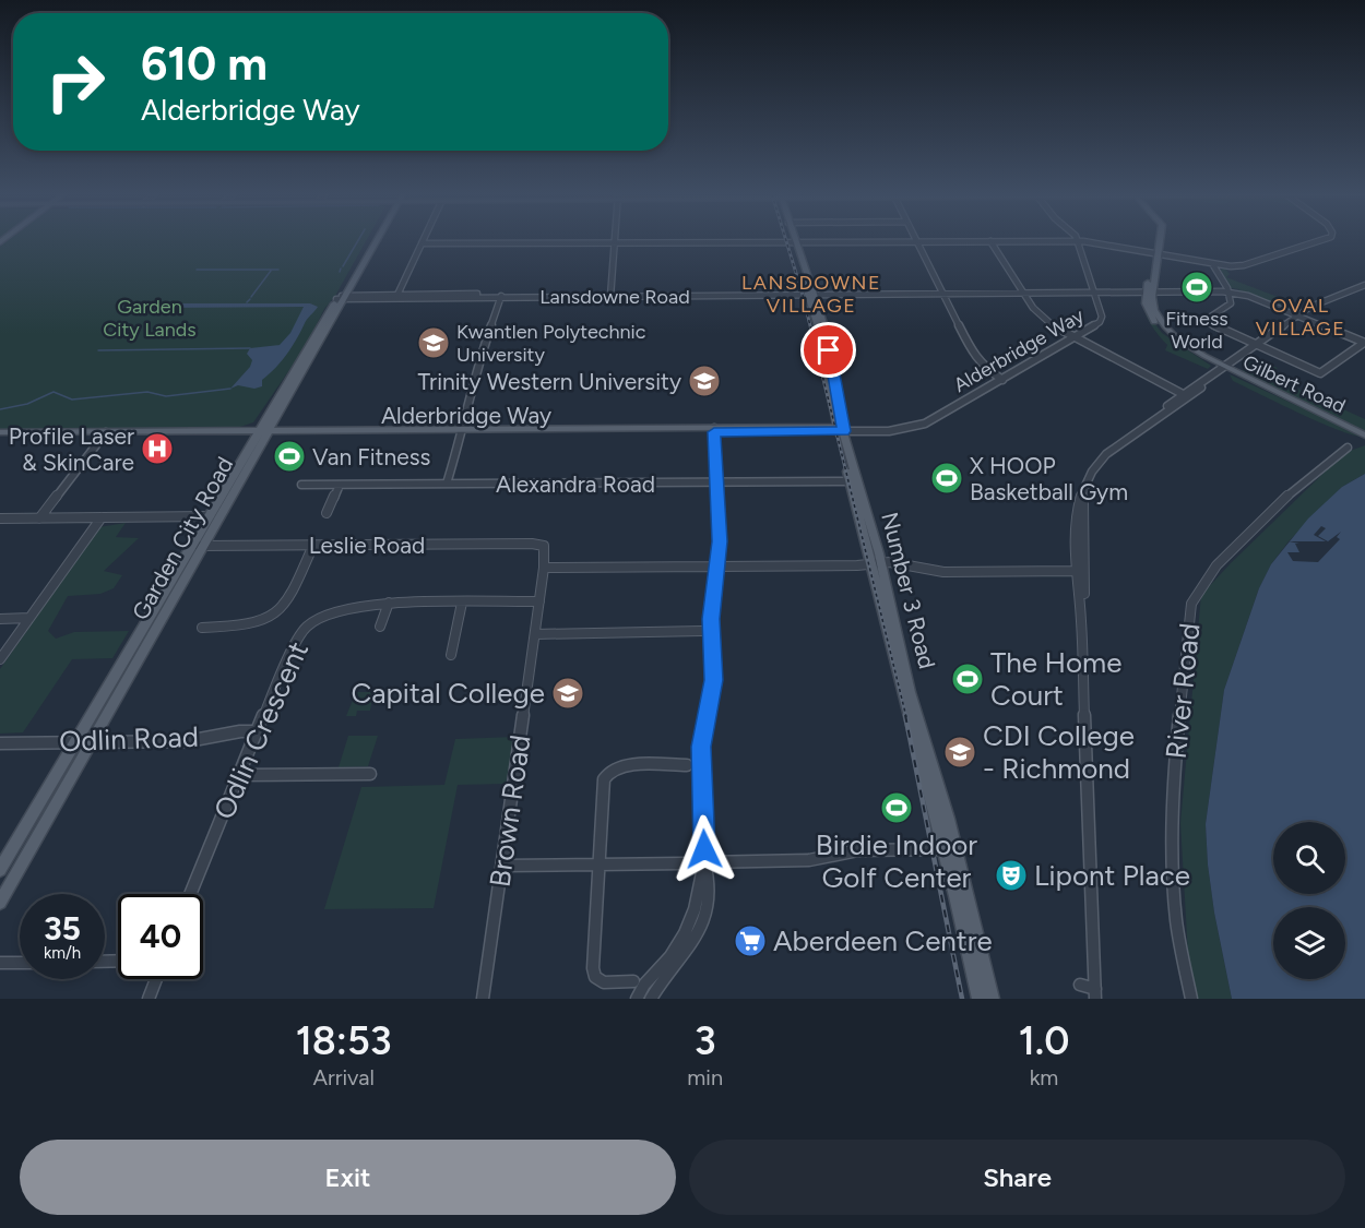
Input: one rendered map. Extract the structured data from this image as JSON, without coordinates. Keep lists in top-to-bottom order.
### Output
{
  "streets": {
    "main road": [
      "Alderbridge Way",
      "Gilbert Road",
      "Garden City Road",
      "Number 3 Road"
    ],
    "street": [
      "Lansdowne Road",
      "Alexandra Road",
      "Leslie Road",
      "River Road",
      "Odlin Crescent",
      "Odlin Road",
      "Brown Road"
    ]
  },
  "crossings": [
    ["Lansdowne Road", "Alderbridge Way"],
    ["Lansdowne Road", "Gilbert Road"],
    ["Lansdowne Road", "Garden City Road"],
    ["Lansdowne Road", "Number 3 Road"],
    ["Alderbridge Way", "Garden City Road"],
    ["Alderbridge Way", "Number 3 Road"],
    ["Alexandra Road", "Number 3 Road"],
    ["Garden City Road", "Leslie Road"],
    ["Garden City Road", "Odlin Road"],
    ["Leslie Road", "Brown Road"],
    ["Odlin Crescent", "Odlin Road"],
    ["Odlin Crescent", "Brown Road"]
  ],
  "districts": ["LANSDOWNE VILLAGE", "OVAL VILLAGE"],
  "parks": ["Garden City Lands"],
  "places": {
    "sports": [
      "Fitness World",
      "Van Fitness",
      "X HOOP Basketball Gym",
      "The Home Court",
      "Birdie Indoor Golf Center"
    ],
    "school or university": [
      "Kwantlen Polytechnic University",
      "Trinity Western University",
      "Capital College",
      "CDI College - Richmond"
    ],
    "hospital": ["Profile Laser & SkinCare"],
    "theatre": ["Lipont Place"],
    "supermarket": ["Aberdeen Centre"]
  },
  "page": {
    "turn": ["610 m", "Alderbridge Way"],
    "speed": "35 km/h",
    "limit": "40",
    "eta": [
      "18:53",
      "Arrival",
      "3",
      "min",
      "1.0",
      "km"
    ],
    "buttons": ["Exit", "Share"]
  }
}
